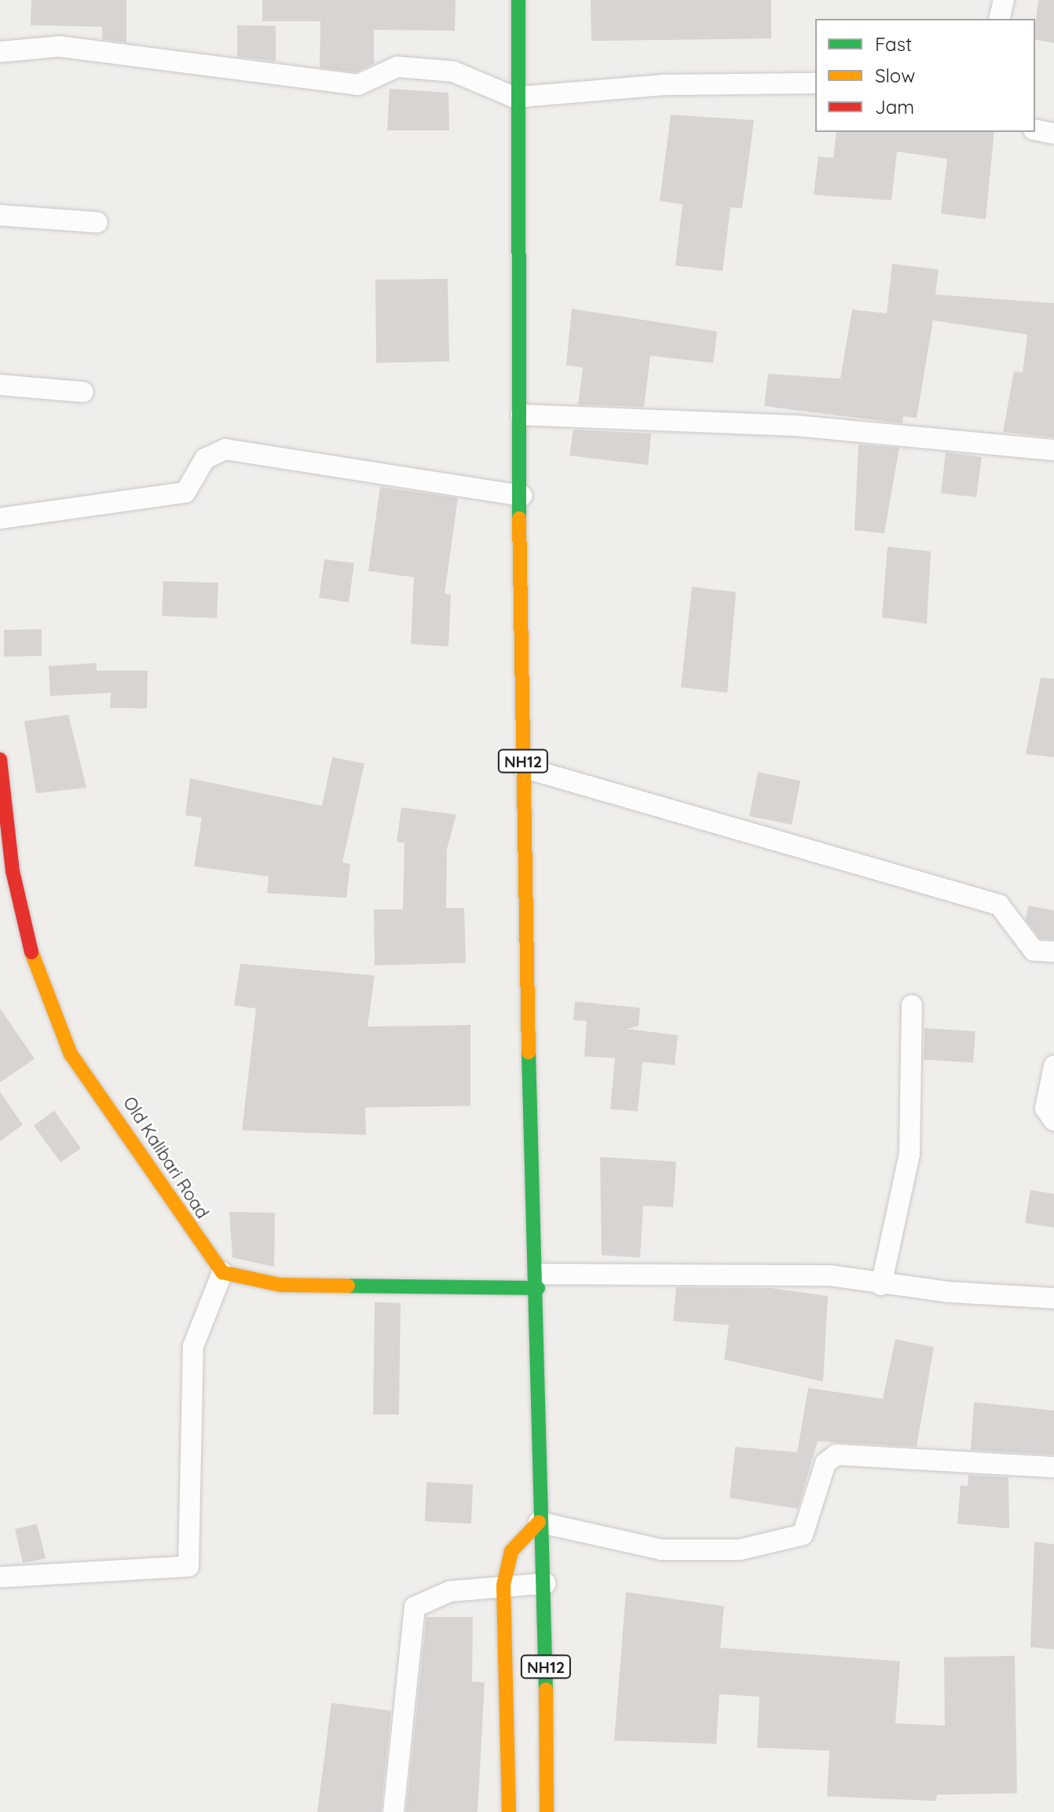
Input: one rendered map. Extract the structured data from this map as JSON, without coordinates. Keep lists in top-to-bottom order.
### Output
{
  "streets": {
    "main road": ["NH12", "Old Kalibari Road"]
  },
  "legend": ["Fast", "Slow", "Jam"]
}
